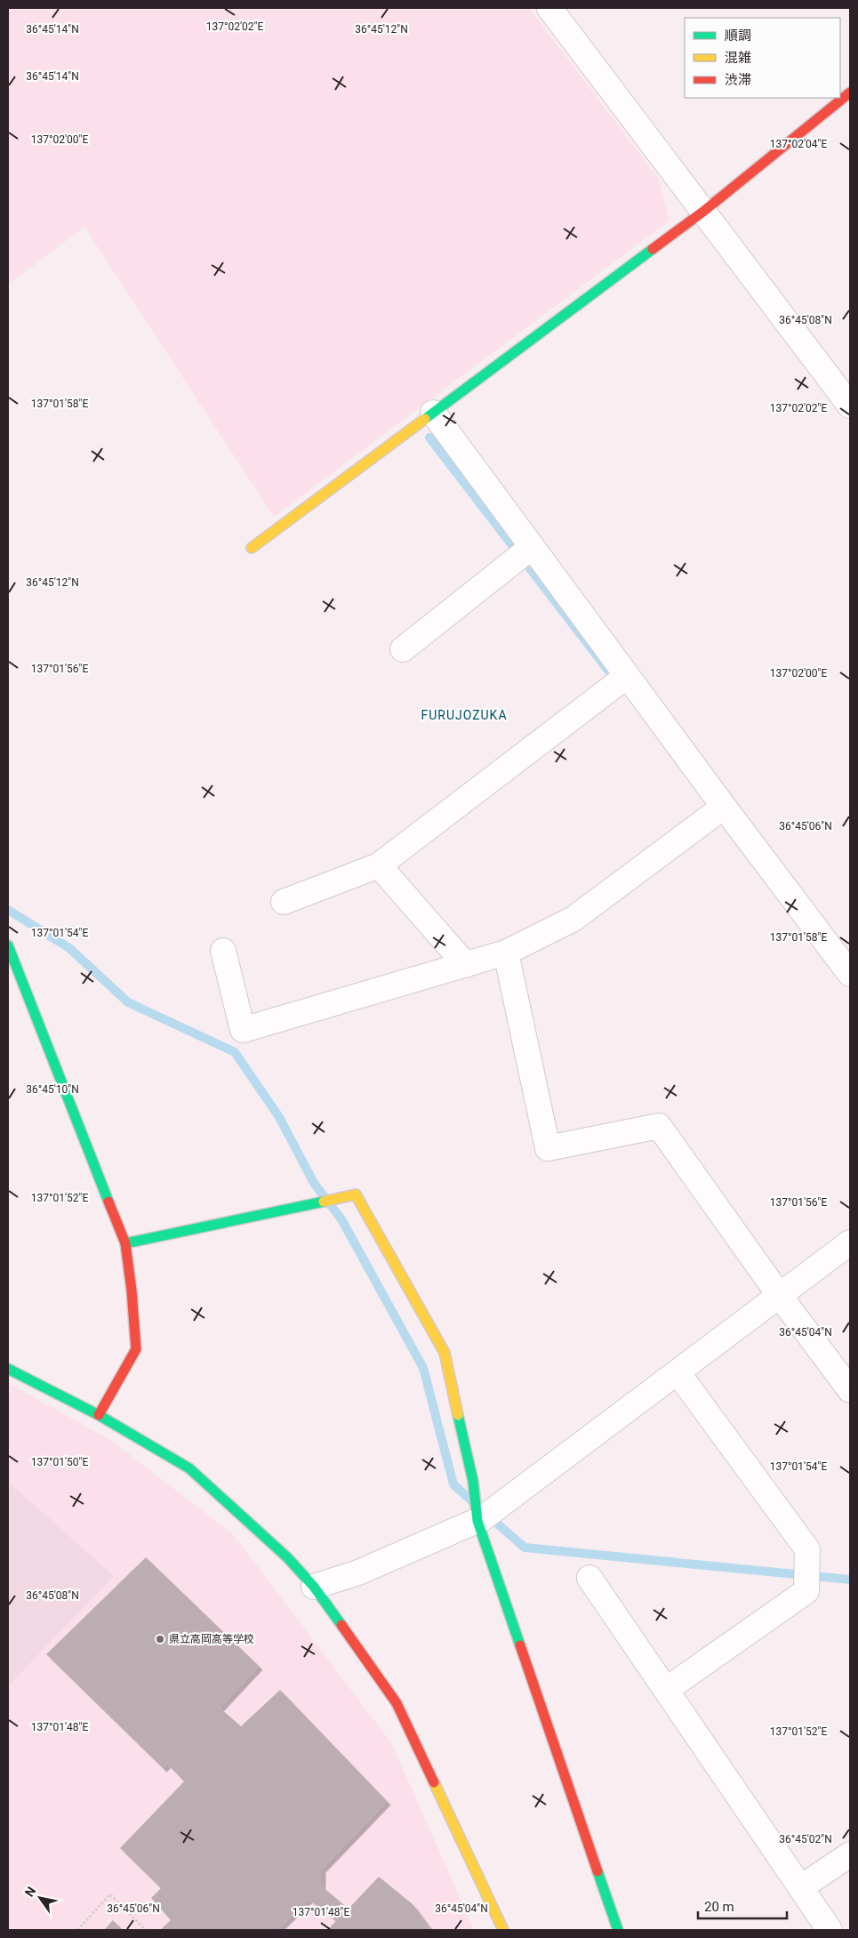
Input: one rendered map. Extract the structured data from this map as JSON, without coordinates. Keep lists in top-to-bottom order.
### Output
{
  "districts": ["FURUJOZUKA"],
  "places": ["県立高岡高等学校"],
  "legend": ["順調", "混雑", "渋滞"],
  "scale_bar": "20 m",
  "north": "top left",
  "coordinates": [
    "137°02'02\"E",
    "36°45'14\"N",
    "36°45'12\"N",
    "137°02'00\"E",
    "137°02'04\"E",
    "36°45'08\"N",
    "137°01'58\"E",
    "137°01'56\"E",
    "36°45'06\"N",
    "137°01'54\"E",
    "36°45'10\"N",
    "137°01'52\"E",
    "36°45'04\"N",
    "137°01'50\"E",
    "137°01'48\"E",
    "36°45'02\"N"
  ]
}
